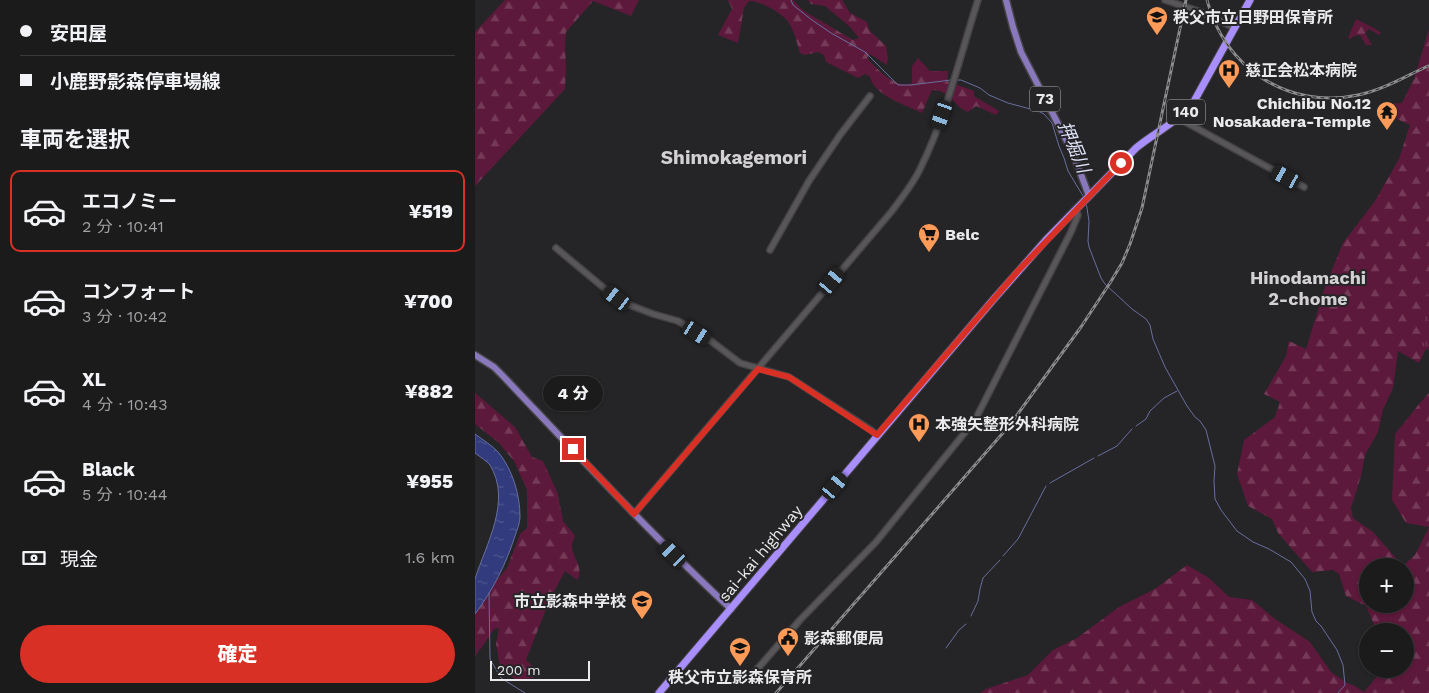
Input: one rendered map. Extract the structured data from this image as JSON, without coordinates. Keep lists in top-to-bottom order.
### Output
{
  "streets": {
    "highway": ["140", "sai-kai highway"],
    "main road": ["73"]
  },
  "crossings": [
    ["73", "sai-kai highway"]
  ],
  "districts": ["Shimokagemori", "Hinodamachi 2-chome"],
  "water": ["押堀川"],
  "places": {
    "school or university": ["秩父市立日野田保育所", "市立影森中学校", "秩父市立影森保育所"],
    "hospital": ["慈正会松本病院", "本強矢整形外科病院"],
    "temple": ["Chichibu No.12 Nosakadera-Temple"],
    "supermarket": ["Belc"],
    "public building": ["影森郵便局"]
  },
  "scale_bar": "200 m",
  "page": {
    "banner": ["安田屋", "小鹿野影森停車場線"],
    "heading": "車両を選択",
    "list": [
      {
        "name": "エコノミー",
        "note": "2 分 · 10:41",
        "value": "¥519"
      },
      {
        "name": "コンフォート",
        "note": "3 分 · 10:42",
        "value": "¥700"
      },
      {
        "name": "XL",
        "note": "4 分 · 10:43",
        "value": "¥882"
      },
      {
        "name": "Black",
        "note": "5 分 · 10:44",
        "value": "¥955"
      }
    ],
    "bubble": "4 分",
    "pay": ["現金", "1.6 km"],
    "map_buttons": ["+", "−"],
    "buttons": "確定",
    "scale": "200 m"
  }
}
